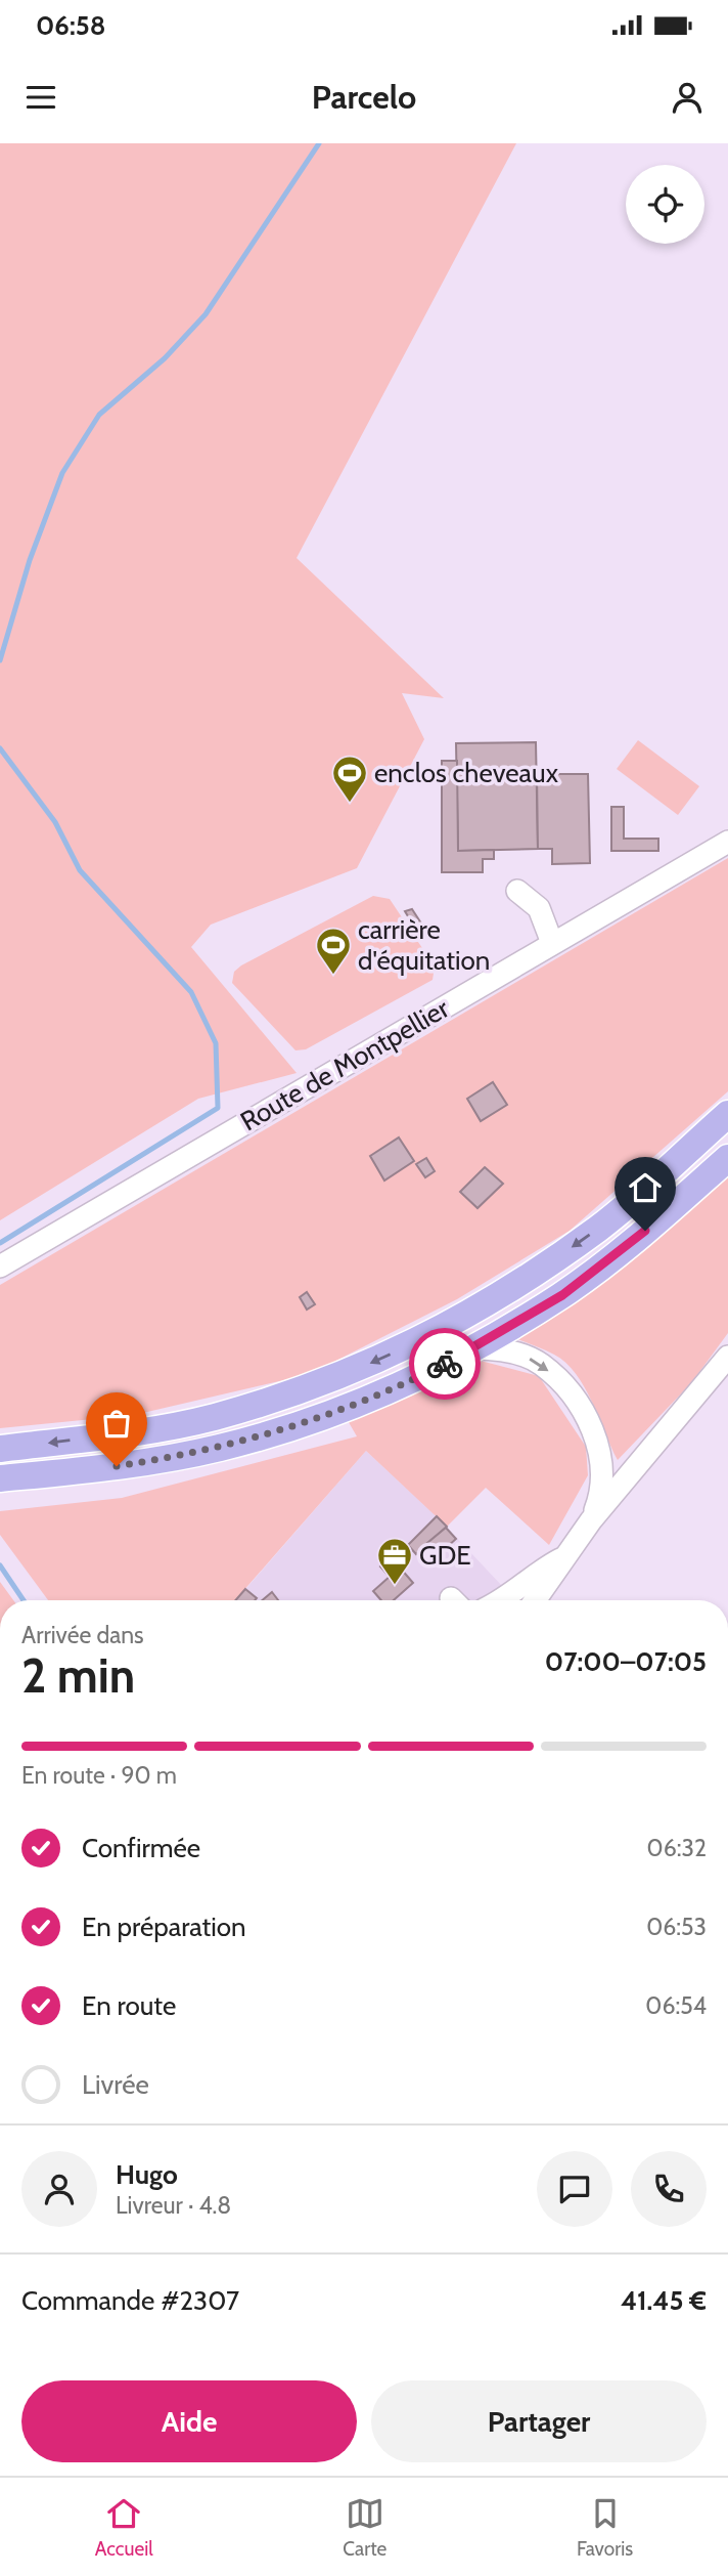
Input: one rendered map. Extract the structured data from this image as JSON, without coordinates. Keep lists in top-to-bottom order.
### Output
{
  "streets": {
    "street": ["Route de Montpellier"]
  },
  "places": {
    "sports": ["enclos cheveaux", "carrière d'équitation"],
    "office": ["GDE"]
  },
  "page": {
    "status": "06:58",
    "header": "Parcelo",
    "heading": ["2 min", "Arrivée dans", "07:00–07:05"],
    "panel": [
      "Hugo",
      "Livreur · 4.8",
      "Commande #2307",
      "41.45 €"
    ],
    "bar": "En route · 90 m",
    "list": [
      ["Confirmée", "06:32"],
      ["En préparation", "06:53"],
      ["En route", "06:54"],
      "Livrée"
    ],
    "buttons": ["Aide", "Partager"],
    "tabs": ["Accueil", "Carte", "Favoris"]
  }
}
